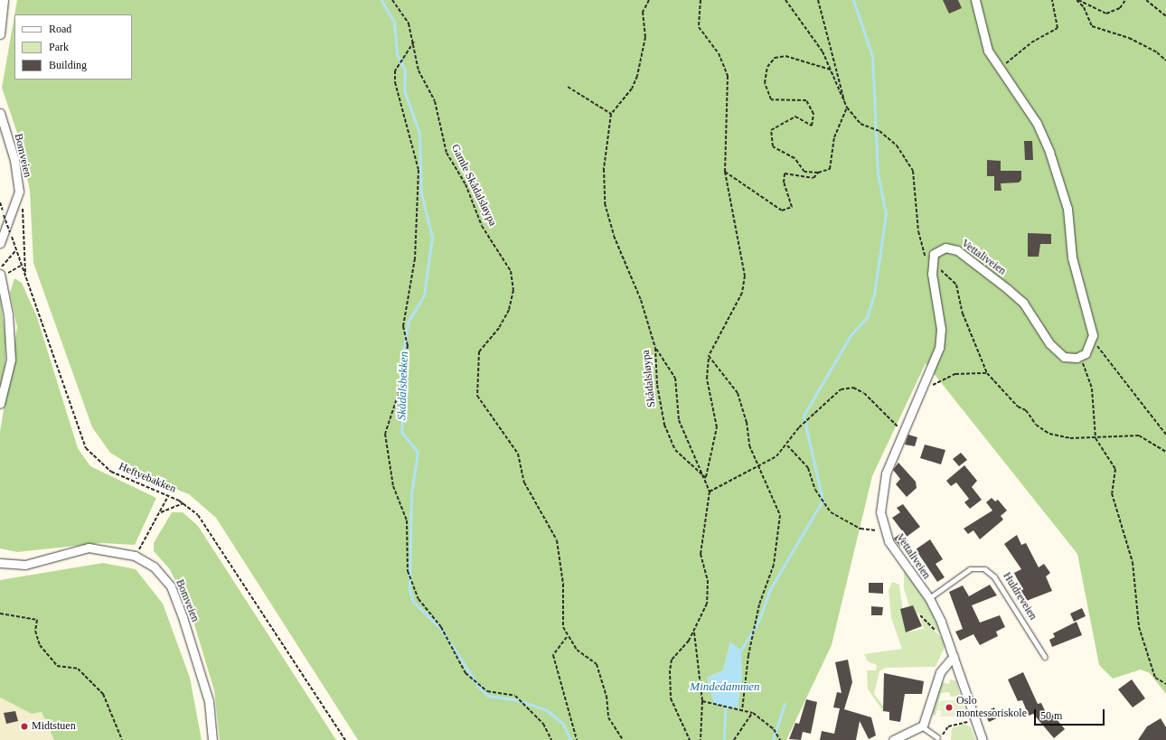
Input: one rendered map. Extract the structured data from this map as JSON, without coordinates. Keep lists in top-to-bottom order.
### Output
{
  "streets": {
    "street": ["Bomveien", "Vettaliveien"],
    "lane": ["Huldreveien"],
    "path": ["Gamle Skådalsløypa", "Skådalsløypa", "Heftyebakken"]
  },
  "crossings": [
    ["Vettaliveien", "Huldreveien"]
  ],
  "water": ["Skådalsbekken", "Mindedammen"],
  "places": ["Oslo montessoriskole", "Midtstuen"],
  "legend": ["Road", "Park", "Building"],
  "scale_bar": "50 m"
}
